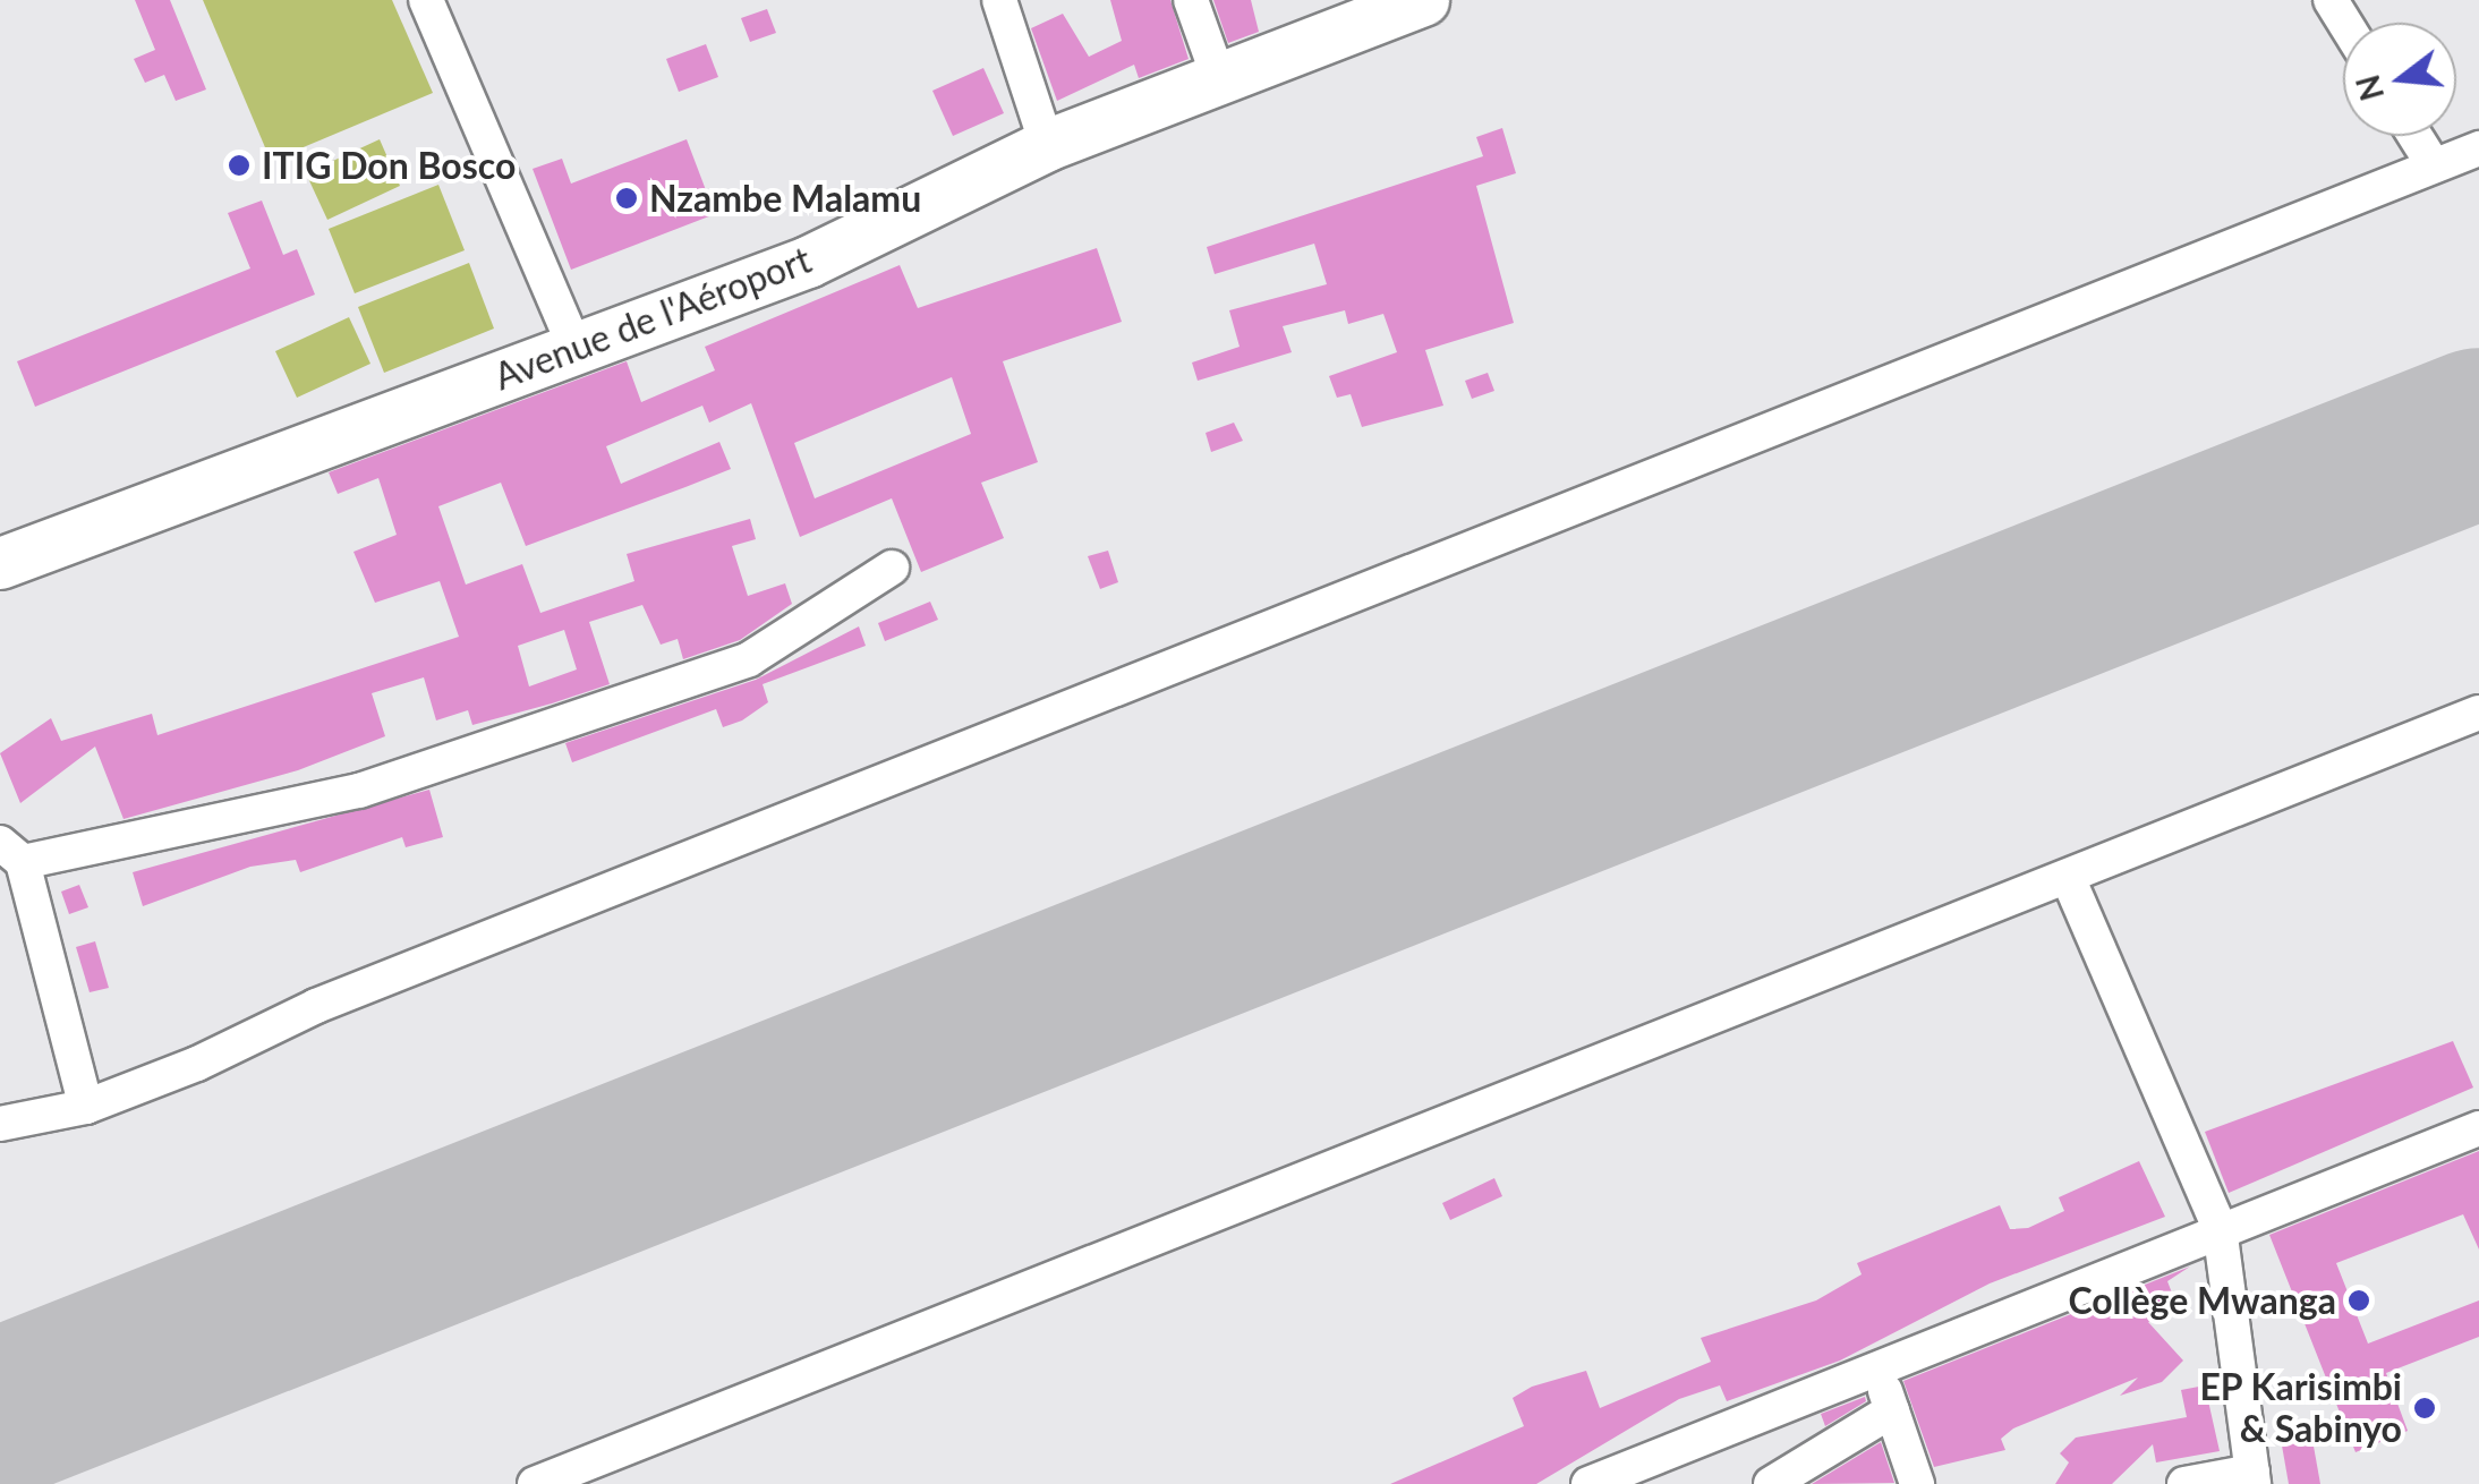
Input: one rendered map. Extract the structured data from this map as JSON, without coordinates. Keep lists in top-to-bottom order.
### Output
{
  "streets": {
    "highway": ["Avenue de l'Aéroport"]
  },
  "places": [
    "ITIG Don Bosco",
    "Nzambe Malamu",
    "Collège Mwanga",
    "EP Karisimbi & Sabinyo"
  ],
  "north": "left"
}
